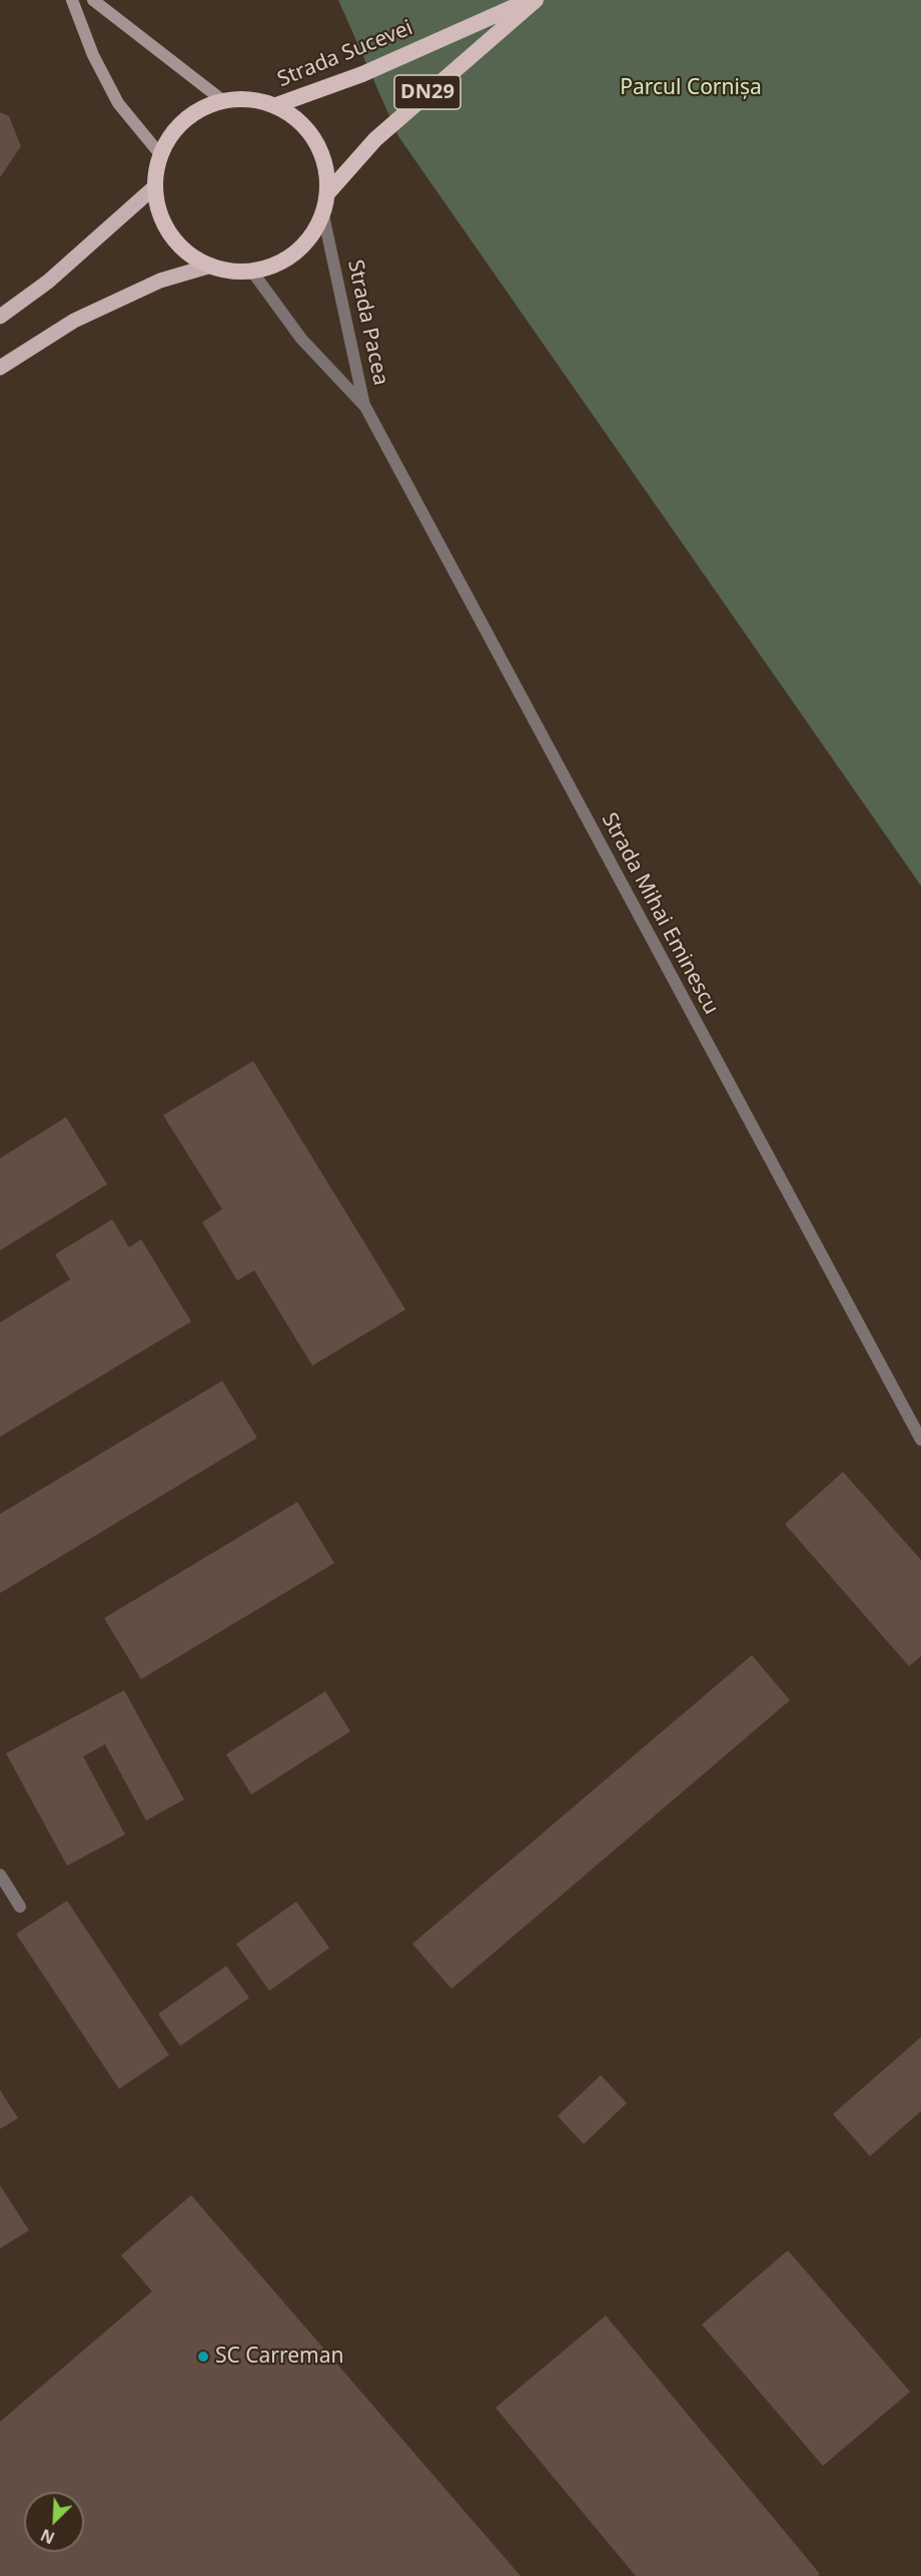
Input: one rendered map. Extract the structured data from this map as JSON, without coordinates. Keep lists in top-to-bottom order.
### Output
{
  "streets": {
    "highway": ["Strada Sucevei", "DN29"],
    "street": ["Strada Pacea", "Strada Mihai Eminescu"]
  },
  "crossings": [
    ["Strada Sucevei", "DN29"],
    ["Strada Sucevei", "Strada Pacea"],
    ["DN29", "Strada Pacea"],
    ["Strada Pacea", "Strada Mihai Eminescu"]
  ],
  "parks": ["Parcul Cornișa"],
  "places": ["SC Carreman"],
  "north": "bottom left"
}
